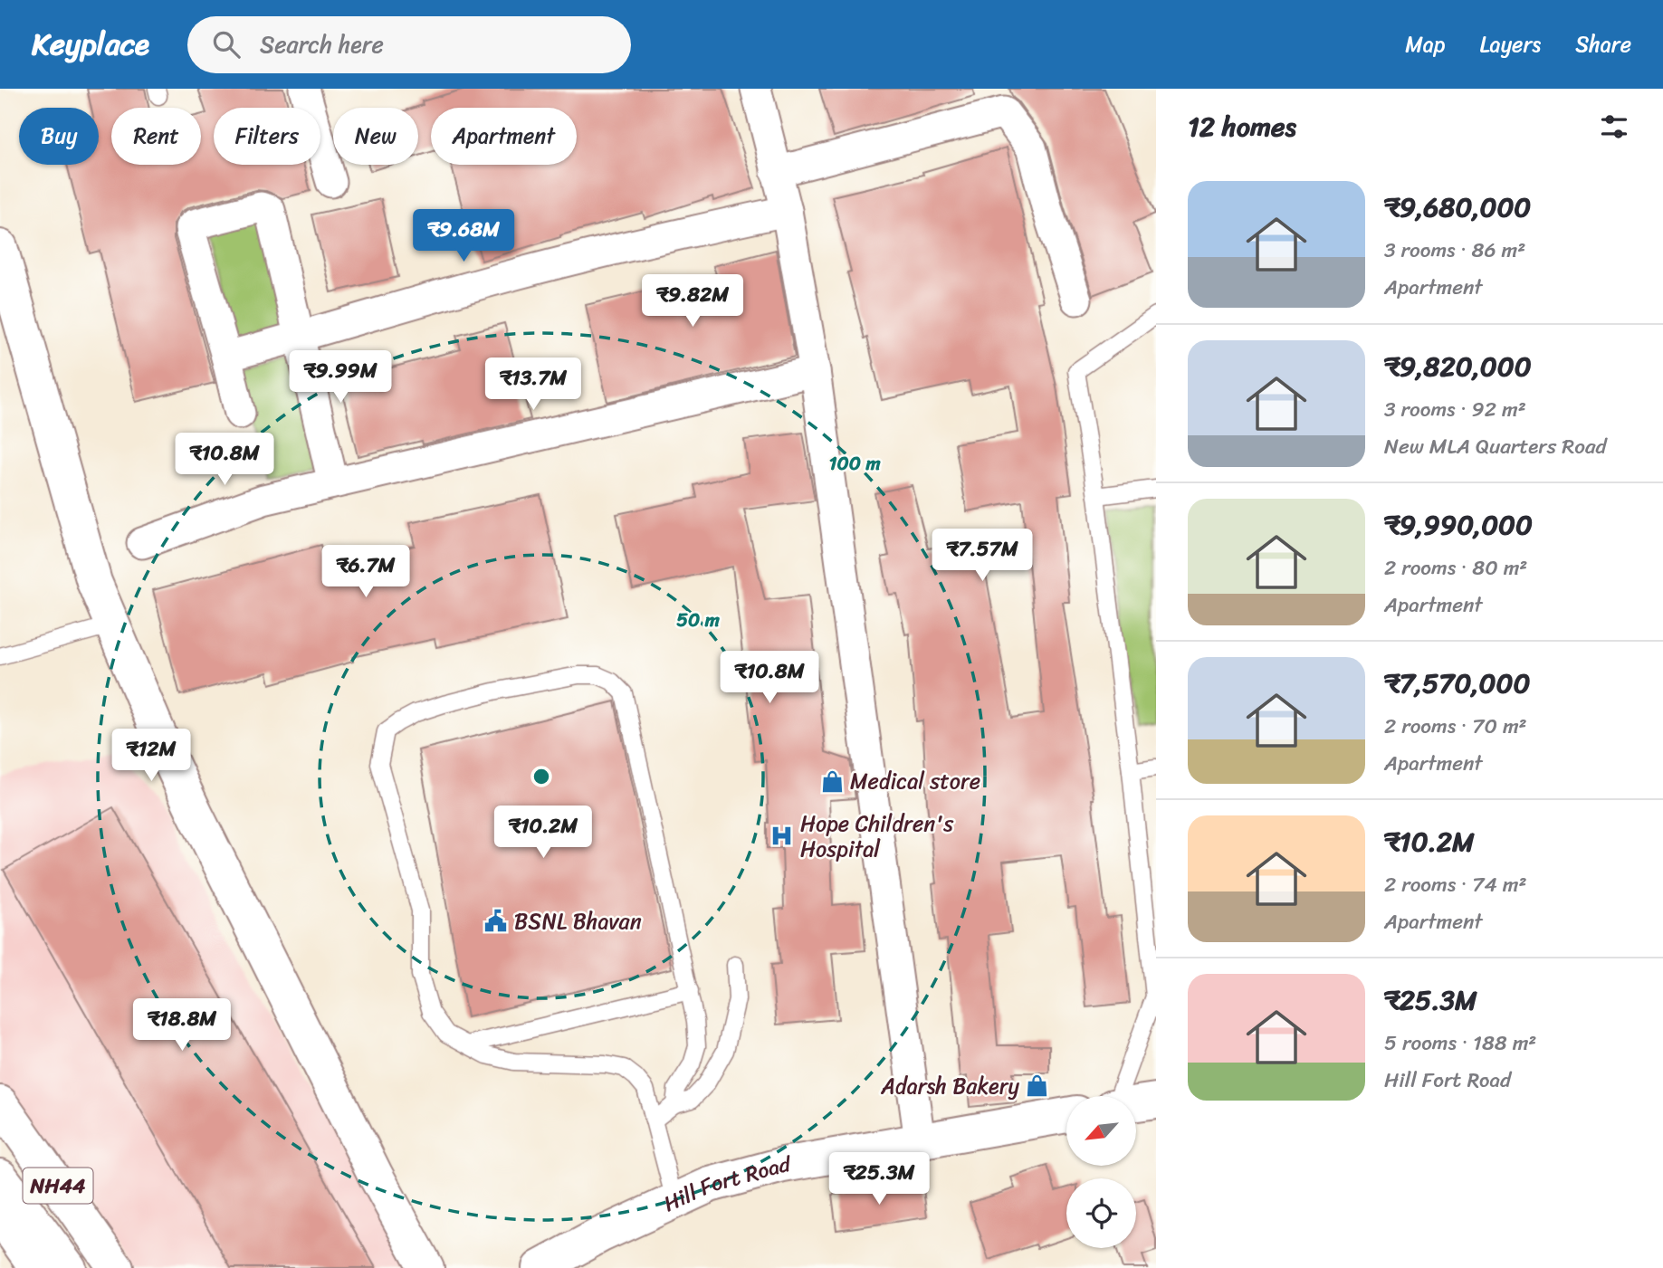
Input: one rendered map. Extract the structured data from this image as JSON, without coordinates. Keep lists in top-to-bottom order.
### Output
{
  "streets": {
    "main road": ["NH44", "Hill Fort Road"]
  },
  "places": {
    "shop": ["Medical store", "Adarsh Bakery"],
    "hospital": ["Hope Children's Hospital"],
    "public building": ["BSNL Bhavan"]
  },
  "north": "bottom left",
  "page": {
    "header": "Keyplace",
    "search": "Search here",
    "nav": ["Map", "Layers", "Share"],
    "heading": "12 homes",
    "chip": [
      "Buy",
      "Rent",
      "Filters",
      "New",
      "Apartment"
    ],
    "list": [
      {
        "name": "₹9,680,000",
        "note": "3 rooms · 86 m² · Apartment"
      },
      {
        "name": "₹9,820,000",
        "note": "3 rooms · 92 m² · New MLA Quarters Road"
      },
      {
        "name": "₹9,990,000",
        "note": "2 rooms · 80 m² · Apartment"
      },
      {
        "name": "₹7,570,000",
        "note": "2 rooms · 70 m² · Apartment"
      },
      {
        "name": "₹10.2M",
        "note": "2 rooms · 74 m² · Apartment"
      },
      {
        "name": "₹25.3M",
        "note": "5 rooms · 188 m² · Hill Fort Road"
      }
    ],
    "price": [
      "₹9.68M",
      "₹9.82M",
      "₹9.99M",
      "₹13.7M",
      "₹10.8M",
      "₹7.57M",
      "₹6.7M",
      "₹10.8M",
      "₹12M",
      "₹10.2M",
      "₹18.8M",
      "₹25.3M"
    ]
  },
  "rings": ["100 m", "50 m"]
}
